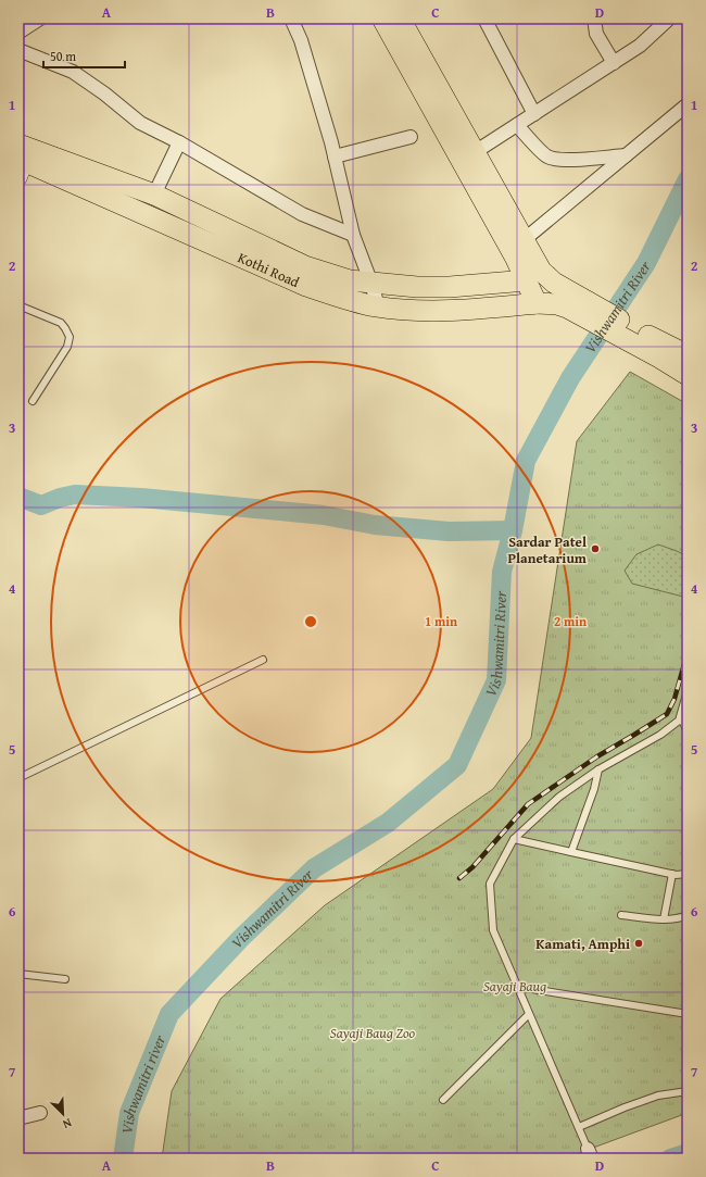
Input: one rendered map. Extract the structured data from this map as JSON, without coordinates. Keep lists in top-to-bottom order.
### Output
{
  "streets": {
    "main road": ["Kothi Road"]
  },
  "water": ["Vishwamitri River", "Vishwamitri river"],
  "parks": ["Sayaji Baug", "Sayaji Baug Zoo"],
  "places": ["Sardar Patel Planetarium", "Kamati, Amphi"],
  "scale_bar": "50 m",
  "north": "bottom right",
  "grid": {
    "columns": [
      "A",
      "B",
      "C",
      "D"
    ],
    "rows": [
      "1",
      "2",
      "3",
      "4",
      "5",
      "6",
      "7"
    ]
  },
  "rings": ["1 min", "2 min"]
}
